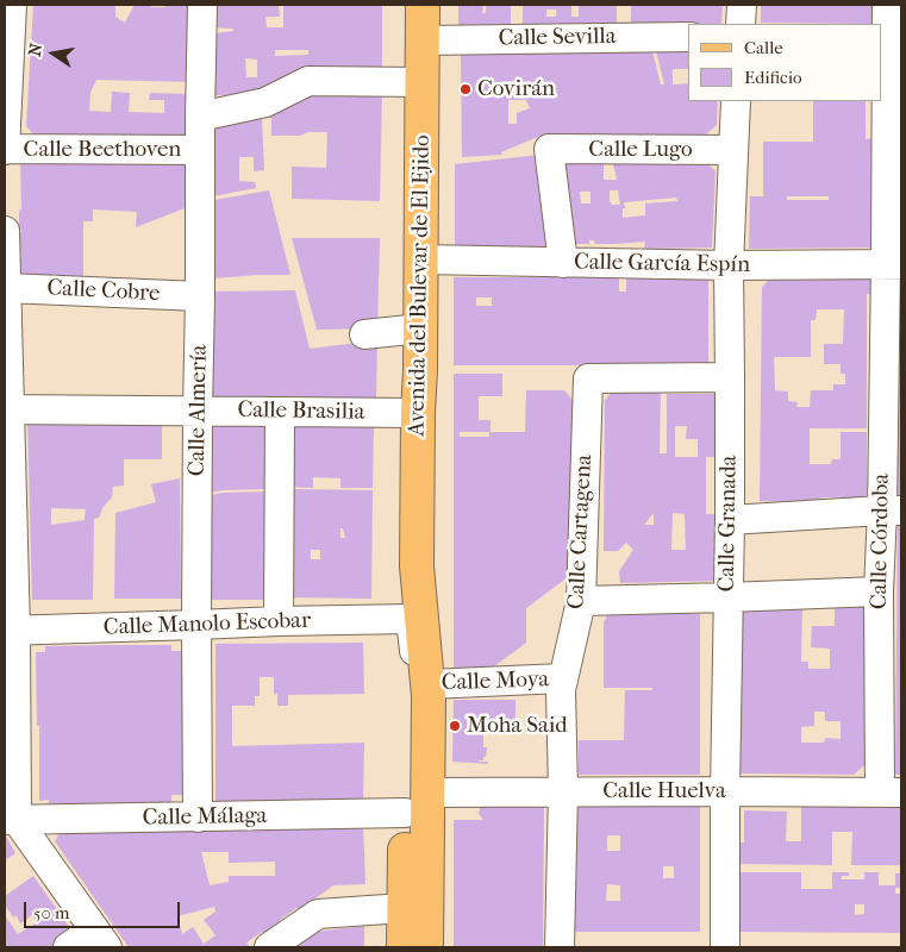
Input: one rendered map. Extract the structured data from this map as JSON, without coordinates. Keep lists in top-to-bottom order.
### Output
{
  "streets": {
    "main road": ["Avenida del Bulevar de El Ejido"],
    "street": [
      "Calle Sevilla",
      "Calle Beethoven",
      "Calle Lugo",
      "Calle García Espín",
      "Calle Cobre",
      "Calle Almería",
      "Calle Brasilia",
      "Calle Granada",
      "Calle Cartagena",
      "Calle Córdoba",
      "Calle Manolo Escobar",
      "Calle Moya",
      "Calle Huelva",
      "Calle Málaga"
    ]
  },
  "crossings": [
    ["Calle Sevilla", "Avenida del Bulevar de El Ejido"],
    ["Calle Beethoven", "Calle Almería"],
    ["Calle Lugo", "Calle García Espín"],
    ["Calle Lugo", "Calle Granada"],
    ["Calle García Espín", "Avenida del Bulevar de El Ejido"],
    ["Calle García Espín", "Calle Granada"],
    ["Calle García Espín", "Calle Córdoba"],
    ["Avenida del Bulevar de El Ejido", "Calle Brasilia"],
    ["Avenida del Bulevar de El Ejido", "Calle Manolo Escobar"],
    ["Avenida del Bulevar de El Ejido", "Calle Moya"],
    ["Avenida del Bulevar de El Ejido", "Calle Huelva"],
    ["Avenida del Bulevar de El Ejido", "Calle Málaga"],
    ["Calle Cobre", "Calle Almería"],
    ["Calle Almería", "Calle Brasilia"],
    ["Calle Almería", "Calle Manolo Escobar"],
    ["Calle Almería", "Calle Málaga"],
    ["Calle Granada", "Calle Cartagena"],
    ["Calle Granada", "Calle Huelva"],
    ["Calle Cartagena", "Calle Moya"],
    ["Calle Cartagena", "Calle Huelva"],
    ["Calle Córdoba", "Calle Huelva"],
    ["Calle Huelva", "Calle Málaga"]
  ],
  "places": ["Covirán", "Moha Said"],
  "legend": ["Calle", "Edificio"],
  "scale_bar": "50 m",
  "north": "left"
}
